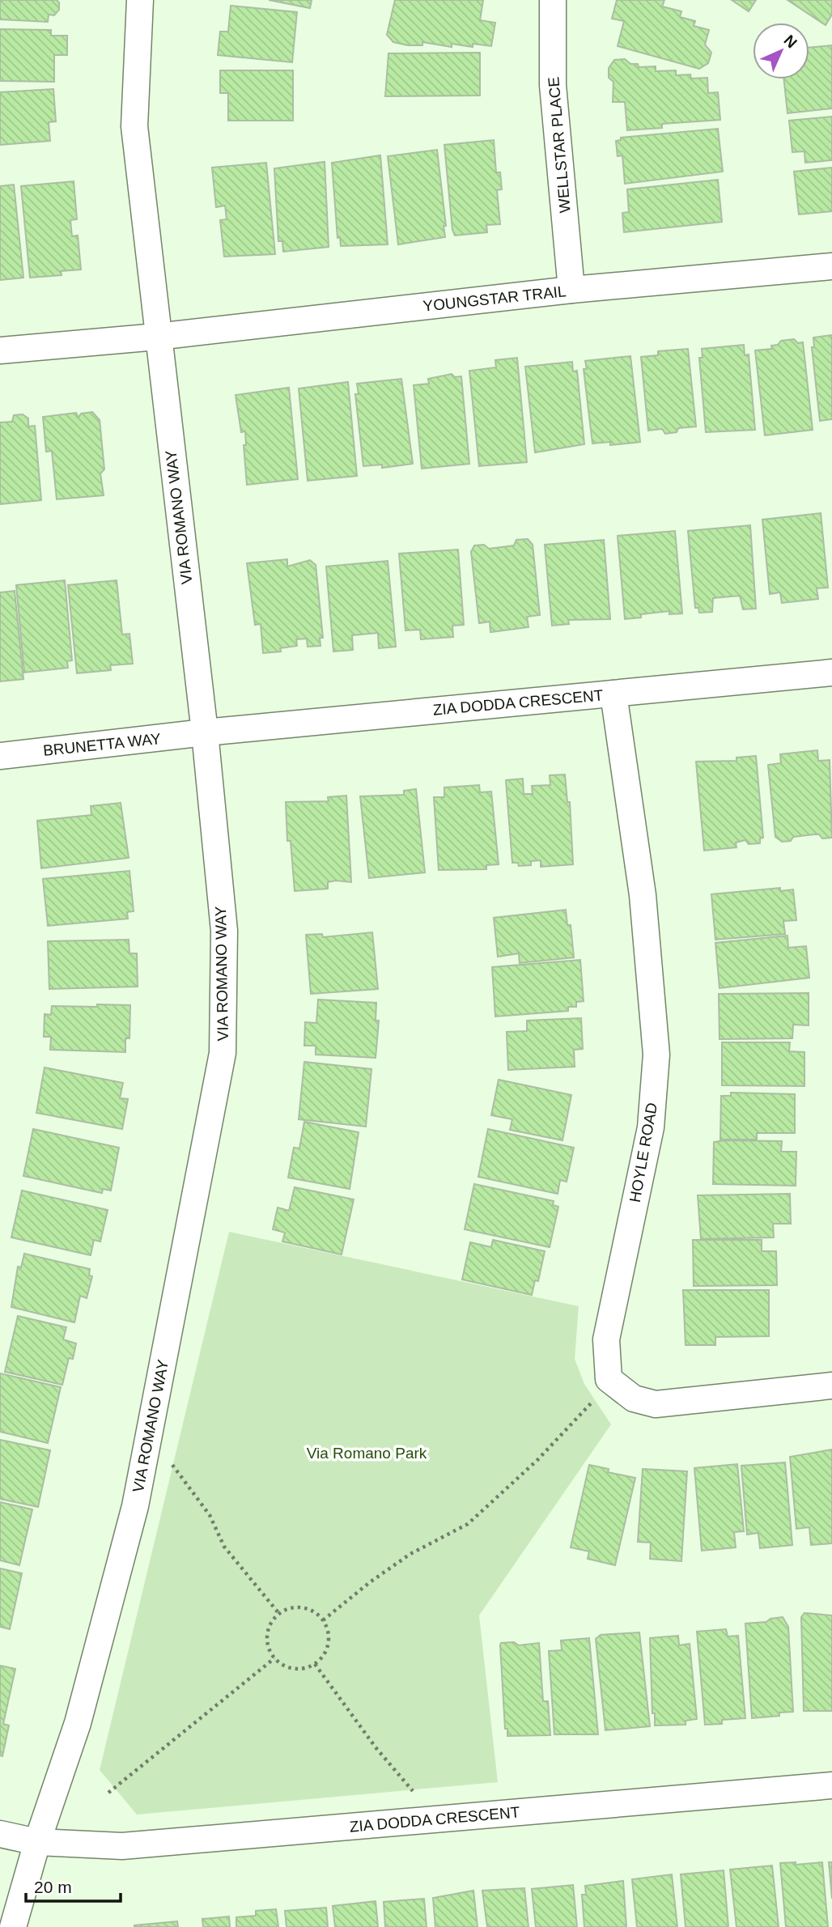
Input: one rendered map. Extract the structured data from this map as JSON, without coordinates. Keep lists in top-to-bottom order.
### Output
{
  "streets": {
    "street": [
      "WELLSTAR PLACE",
      "YOUNGSTAR TRAIL",
      "VIA ROMANO WAY",
      "ZIA DODDA CRESCENT",
      "BRUNETTA WAY",
      "HOYLE ROAD"
    ]
  },
  "crossings": [
    ["WELLSTAR PLACE", "YOUNGSTAR TRAIL"],
    ["YOUNGSTAR TRAIL", "VIA ROMANO WAY"],
    ["VIA ROMANO WAY", "ZIA DODDA CRESCENT"],
    ["VIA ROMANO WAY", "BRUNETTA WAY"],
    ["ZIA DODDA CRESCENT", "BRUNETTA WAY"],
    ["ZIA DODDA CRESCENT", "HOYLE ROAD"]
  ],
  "parks": ["Via Romano Park"],
  "scale_bar": "20 m",
  "north": "top right"
}
